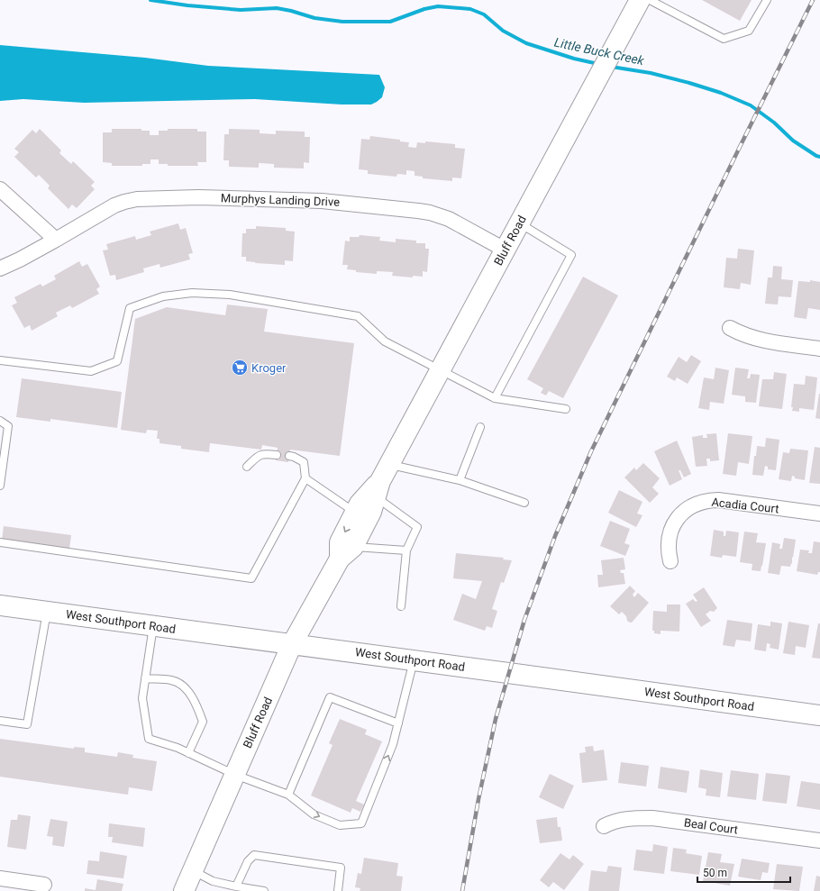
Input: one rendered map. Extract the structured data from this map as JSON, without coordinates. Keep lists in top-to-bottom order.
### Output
{
  "streets": {
    "main road": ["Bluff Road", "West Southport Road"],
    "street": ["Murphys Landing Drive", "Acadia Court", "Beal Court"]
  },
  "crossings": [
    ["Murphys Landing Drive", "Bluff Road"],
    ["Bluff Road", "West Southport Road"]
  ],
  "water": ["Little Buck Creek"],
  "places": {
    "supermarket": ["Kroger"]
  },
  "scale_bar": "50 m"
}
